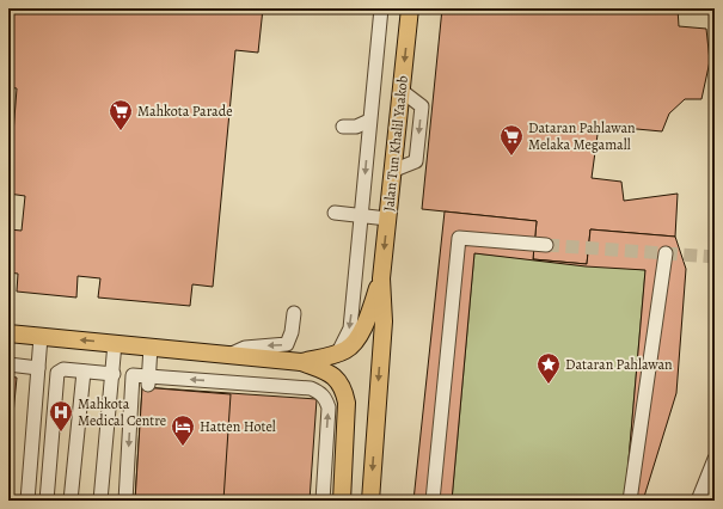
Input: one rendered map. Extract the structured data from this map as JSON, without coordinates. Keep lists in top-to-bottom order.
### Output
{
  "streets": {
    "main road": ["Jalan Tun Khalil Yaakob"]
  },
  "one_way": ["Jalan Tun Khalil Yaakob"],
  "places": {
    "supermarket": ["Mahkota Parade", "Dataran Pahlawan Melaka Megamall"],
    "place": ["Dataran Pahlawan"],
    "hospital": ["Mahkota Medical Centre"],
    "hotel": ["Hatten Hotel"]
  }
}
